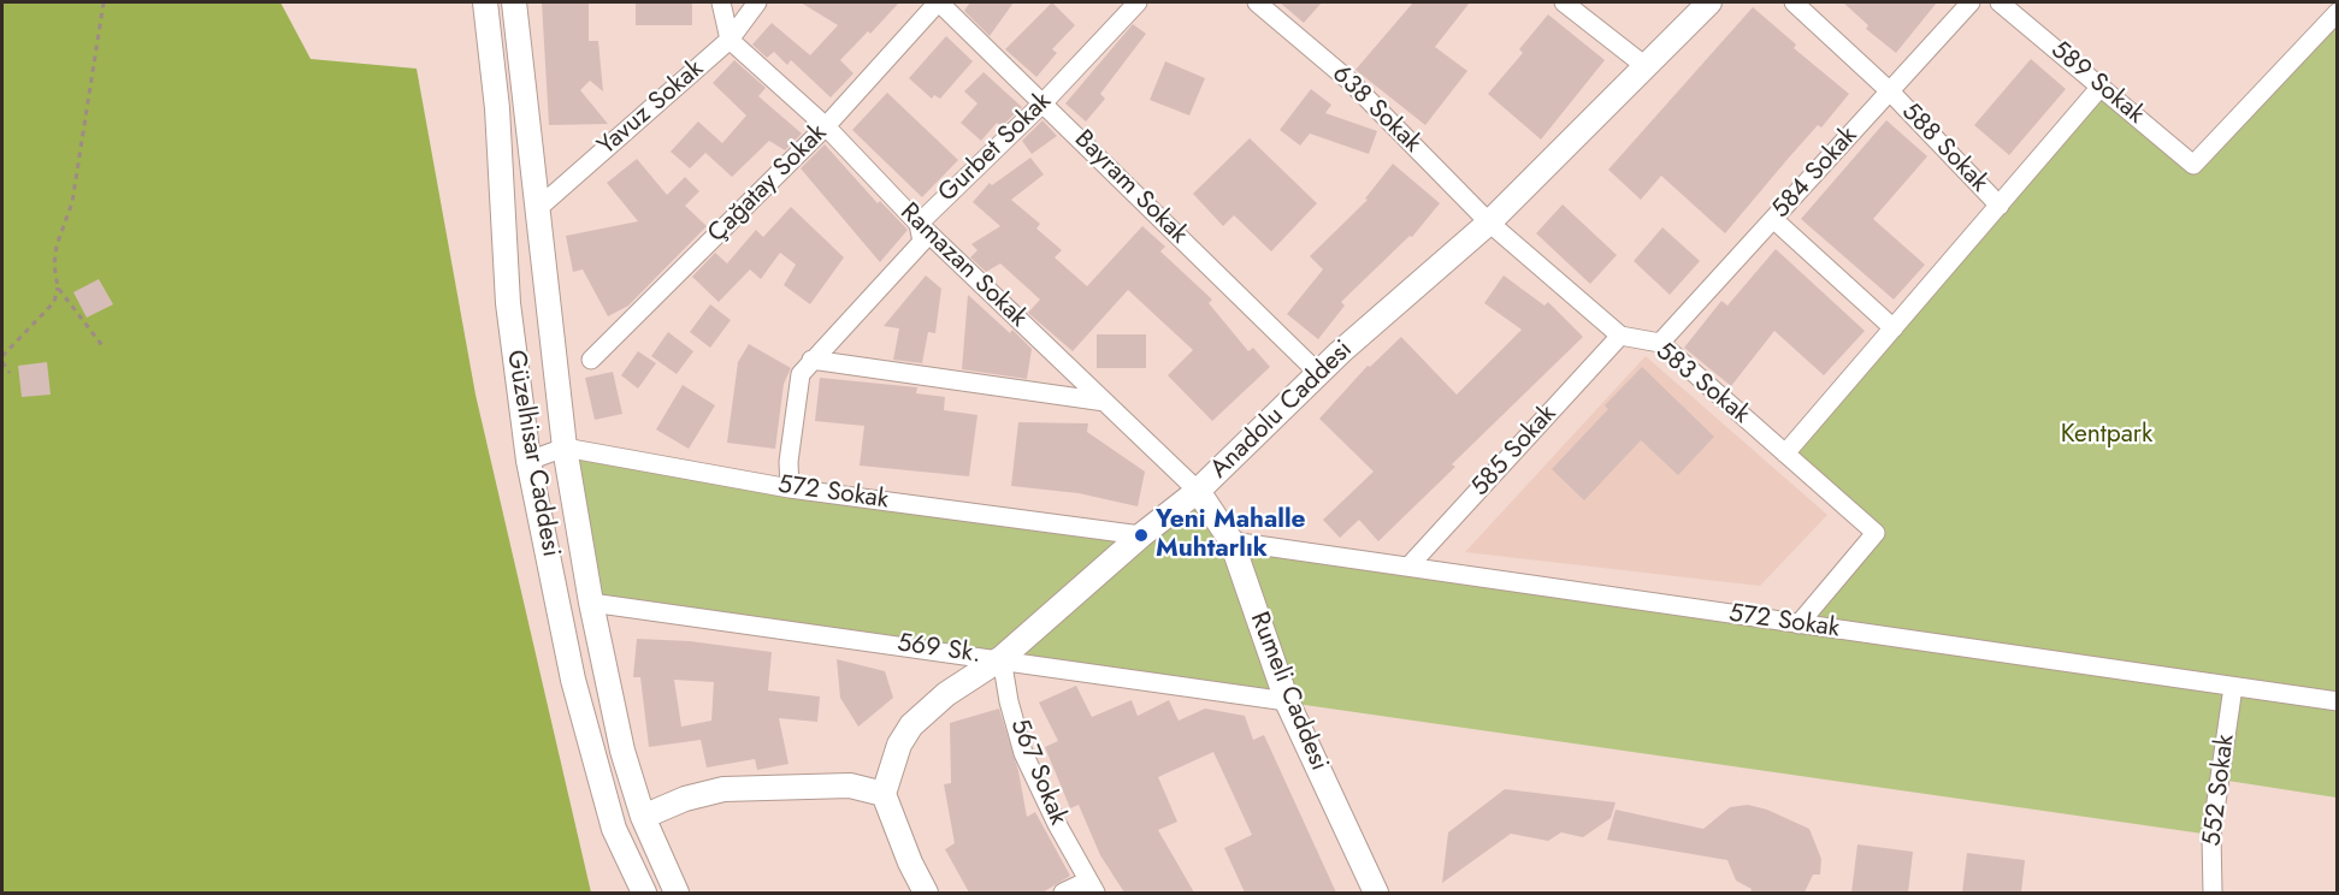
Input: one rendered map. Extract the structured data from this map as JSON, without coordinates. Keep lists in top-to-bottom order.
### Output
{
  "streets": {
    "street": [
      "589 Sokak",
      "Yavuz Sokak",
      "638 Sokak",
      "Gurbet Sokak",
      "588 Sokak",
      "584 Sokak",
      "Çağatay Sokak",
      "Bayram Sokak",
      "Ramazan Sokak",
      "583 Sokak",
      "Anadolu Caddesi",
      "585 Sokak",
      "Güzelhisar Caddesi",
      "572 Sokak",
      "569 Sk.",
      "Rumeli Caddesi",
      "567 Sokak",
      "552 Sokak"
    ]
  },
  "crossings": [
    ["Yavuz Sokak", "Ramazan Sokak"],
    ["Yavuz Sokak", "Güzelhisar Caddesi"],
    ["638 Sokak", "Anadolu Caddesi"],
    ["Gurbet Sokak", "Bayram Sokak"],
    ["Gurbet Sokak", "Ramazan Sokak"],
    ["Gurbet Sokak", "572 Sokak"],
    ["588 Sokak", "584 Sokak"],
    ["584 Sokak", "583 Sokak"],
    ["Çağatay Sokak", "Bayram Sokak"],
    ["Çağatay Sokak", "Ramazan Sokak"],
    ["Bayram Sokak", "Anadolu Caddesi"],
    ["Ramazan Sokak", "Anadolu Caddesi"],
    ["Ramazan Sokak", "Rumeli Caddesi"],
    ["583 Sokak", "585 Sokak"],
    ["583 Sokak", "572 Sokak"],
    ["Anadolu Caddesi", "572 Sokak"],
    ["Anadolu Caddesi", "569 Sk."],
    ["Anadolu Caddesi", "Rumeli Caddesi"],
    ["Anadolu Caddesi", "567 Sokak"],
    ["585 Sokak", "572 Sokak"],
    ["Güzelhisar Caddesi", "572 Sokak"],
    ["Güzelhisar Caddesi", "569 Sk."],
    ["572 Sokak", "Rumeli Caddesi"],
    ["572 Sokak", "552 Sokak"],
    ["569 Sk.", "Rumeli Caddesi"],
    ["569 Sk.", "567 Sokak"]
  ],
  "parks": ["Kentpark"],
  "places": ["Yeni Mahalle Muhtarlık"]
}
